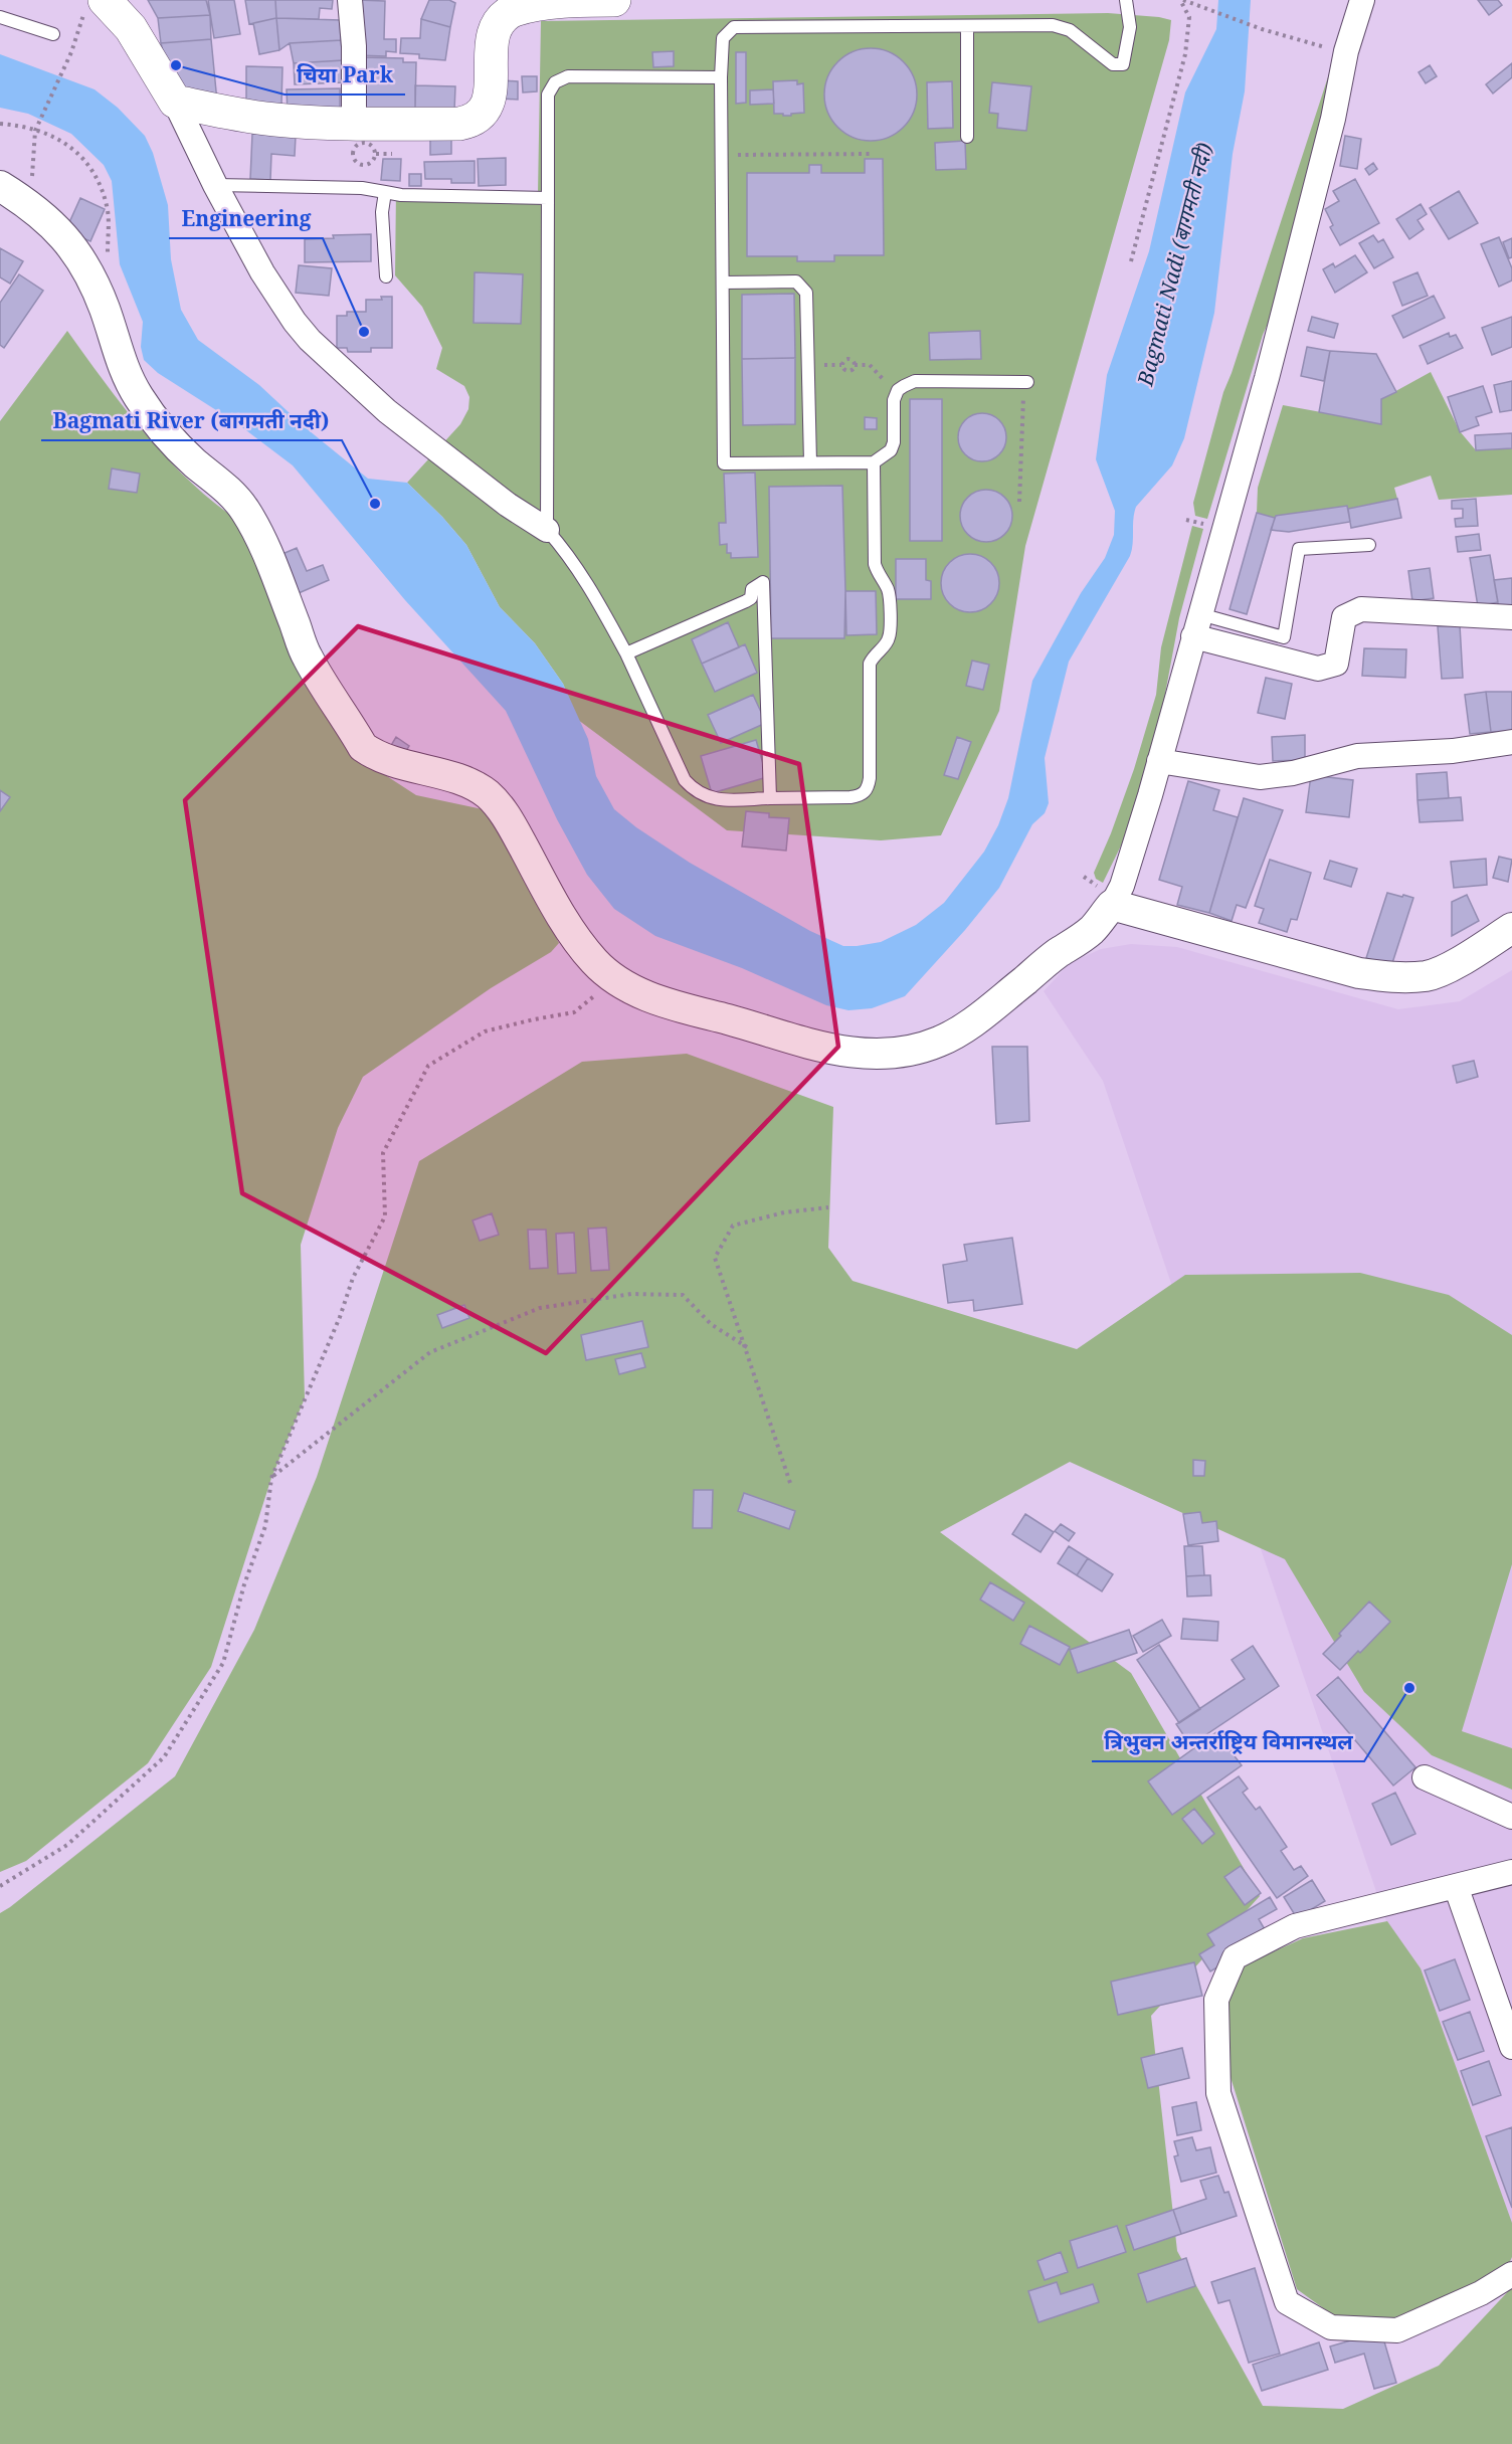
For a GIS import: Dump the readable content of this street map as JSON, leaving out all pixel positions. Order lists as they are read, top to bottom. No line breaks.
{"water":["Bagmati Nadi (बागमती नदी)"],"places":["चिया Park","Engineering","Bagmati River (बागमती नदी)","त्रिभुवन अन्तर्राष्ट्रिय विमानस्थल"]}
